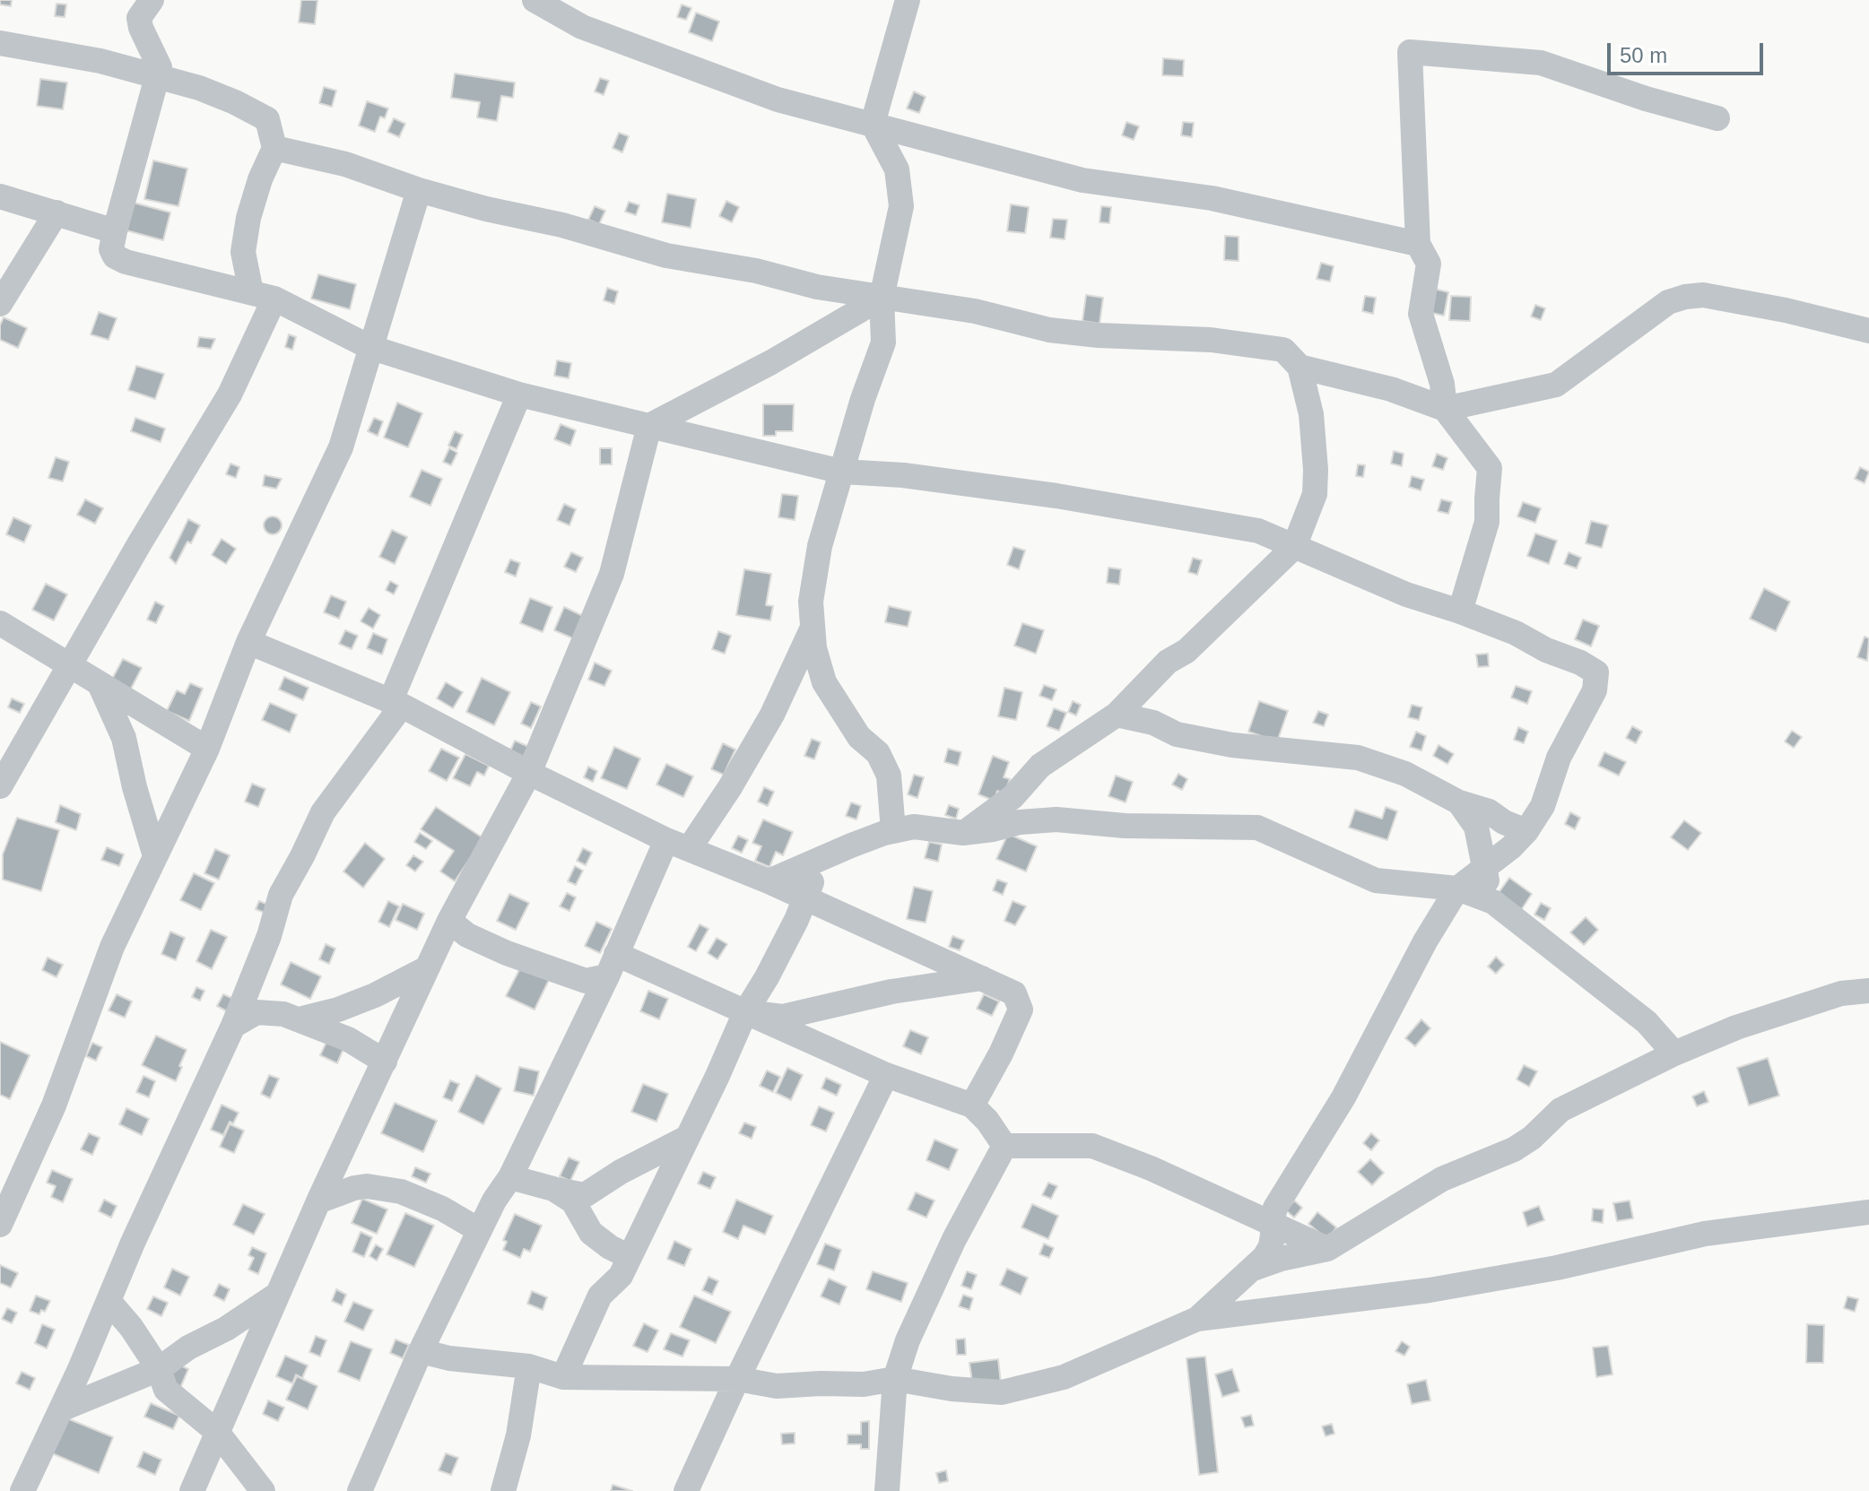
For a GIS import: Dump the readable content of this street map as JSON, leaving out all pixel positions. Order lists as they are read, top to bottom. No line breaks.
{"scale_bar":"50 m"}
